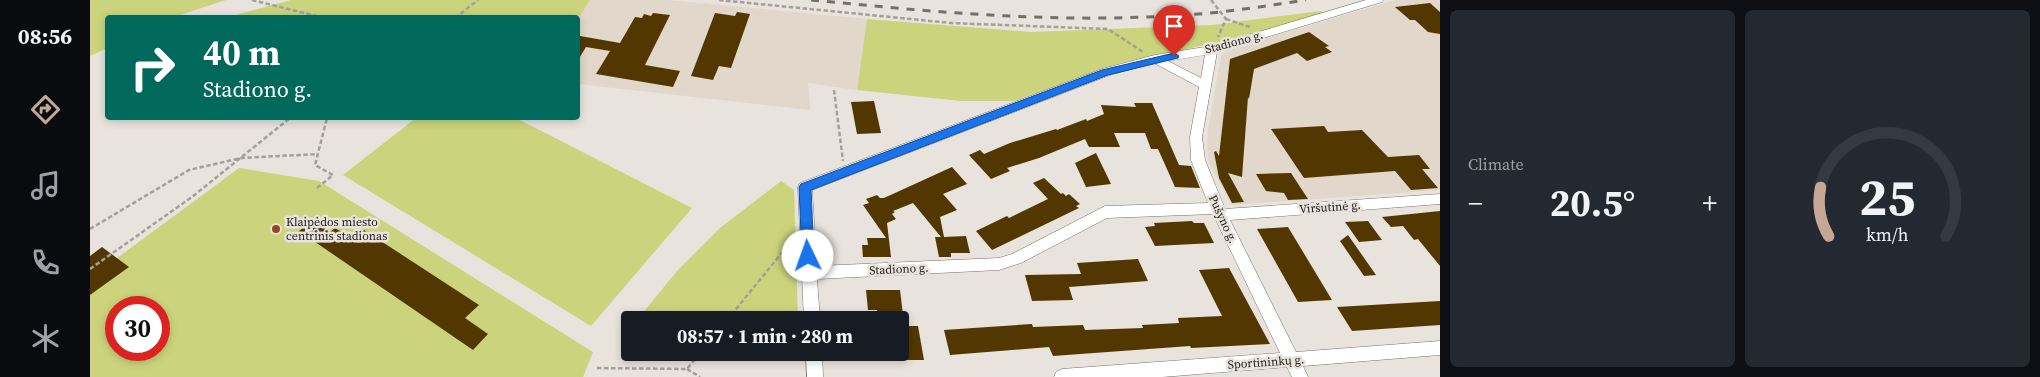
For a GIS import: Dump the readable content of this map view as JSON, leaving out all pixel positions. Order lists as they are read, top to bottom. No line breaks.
{"streets":{"street":["Stadiono g.","Viršutinė g.","Pušyno g.","Sportininkų g."]},"crossings":[["Stadiono g.","Viršutinė g."],["Stadiono g.","Pušyno g."],["Viršutinė g.","Pušyno g."],["Pušyno g.","Sportininkų g."]],"places":["Klaipėdos miesto centrinis stadionas"],"page":{"tabs":"08:56","tile":"Climate","turn":["40 m","Stadiono g."],"heat":["−","20.5°","+"],"limit":"30","trip":"08:57 · 1 min · 280 m","gauge":["25","km/h"]}}
